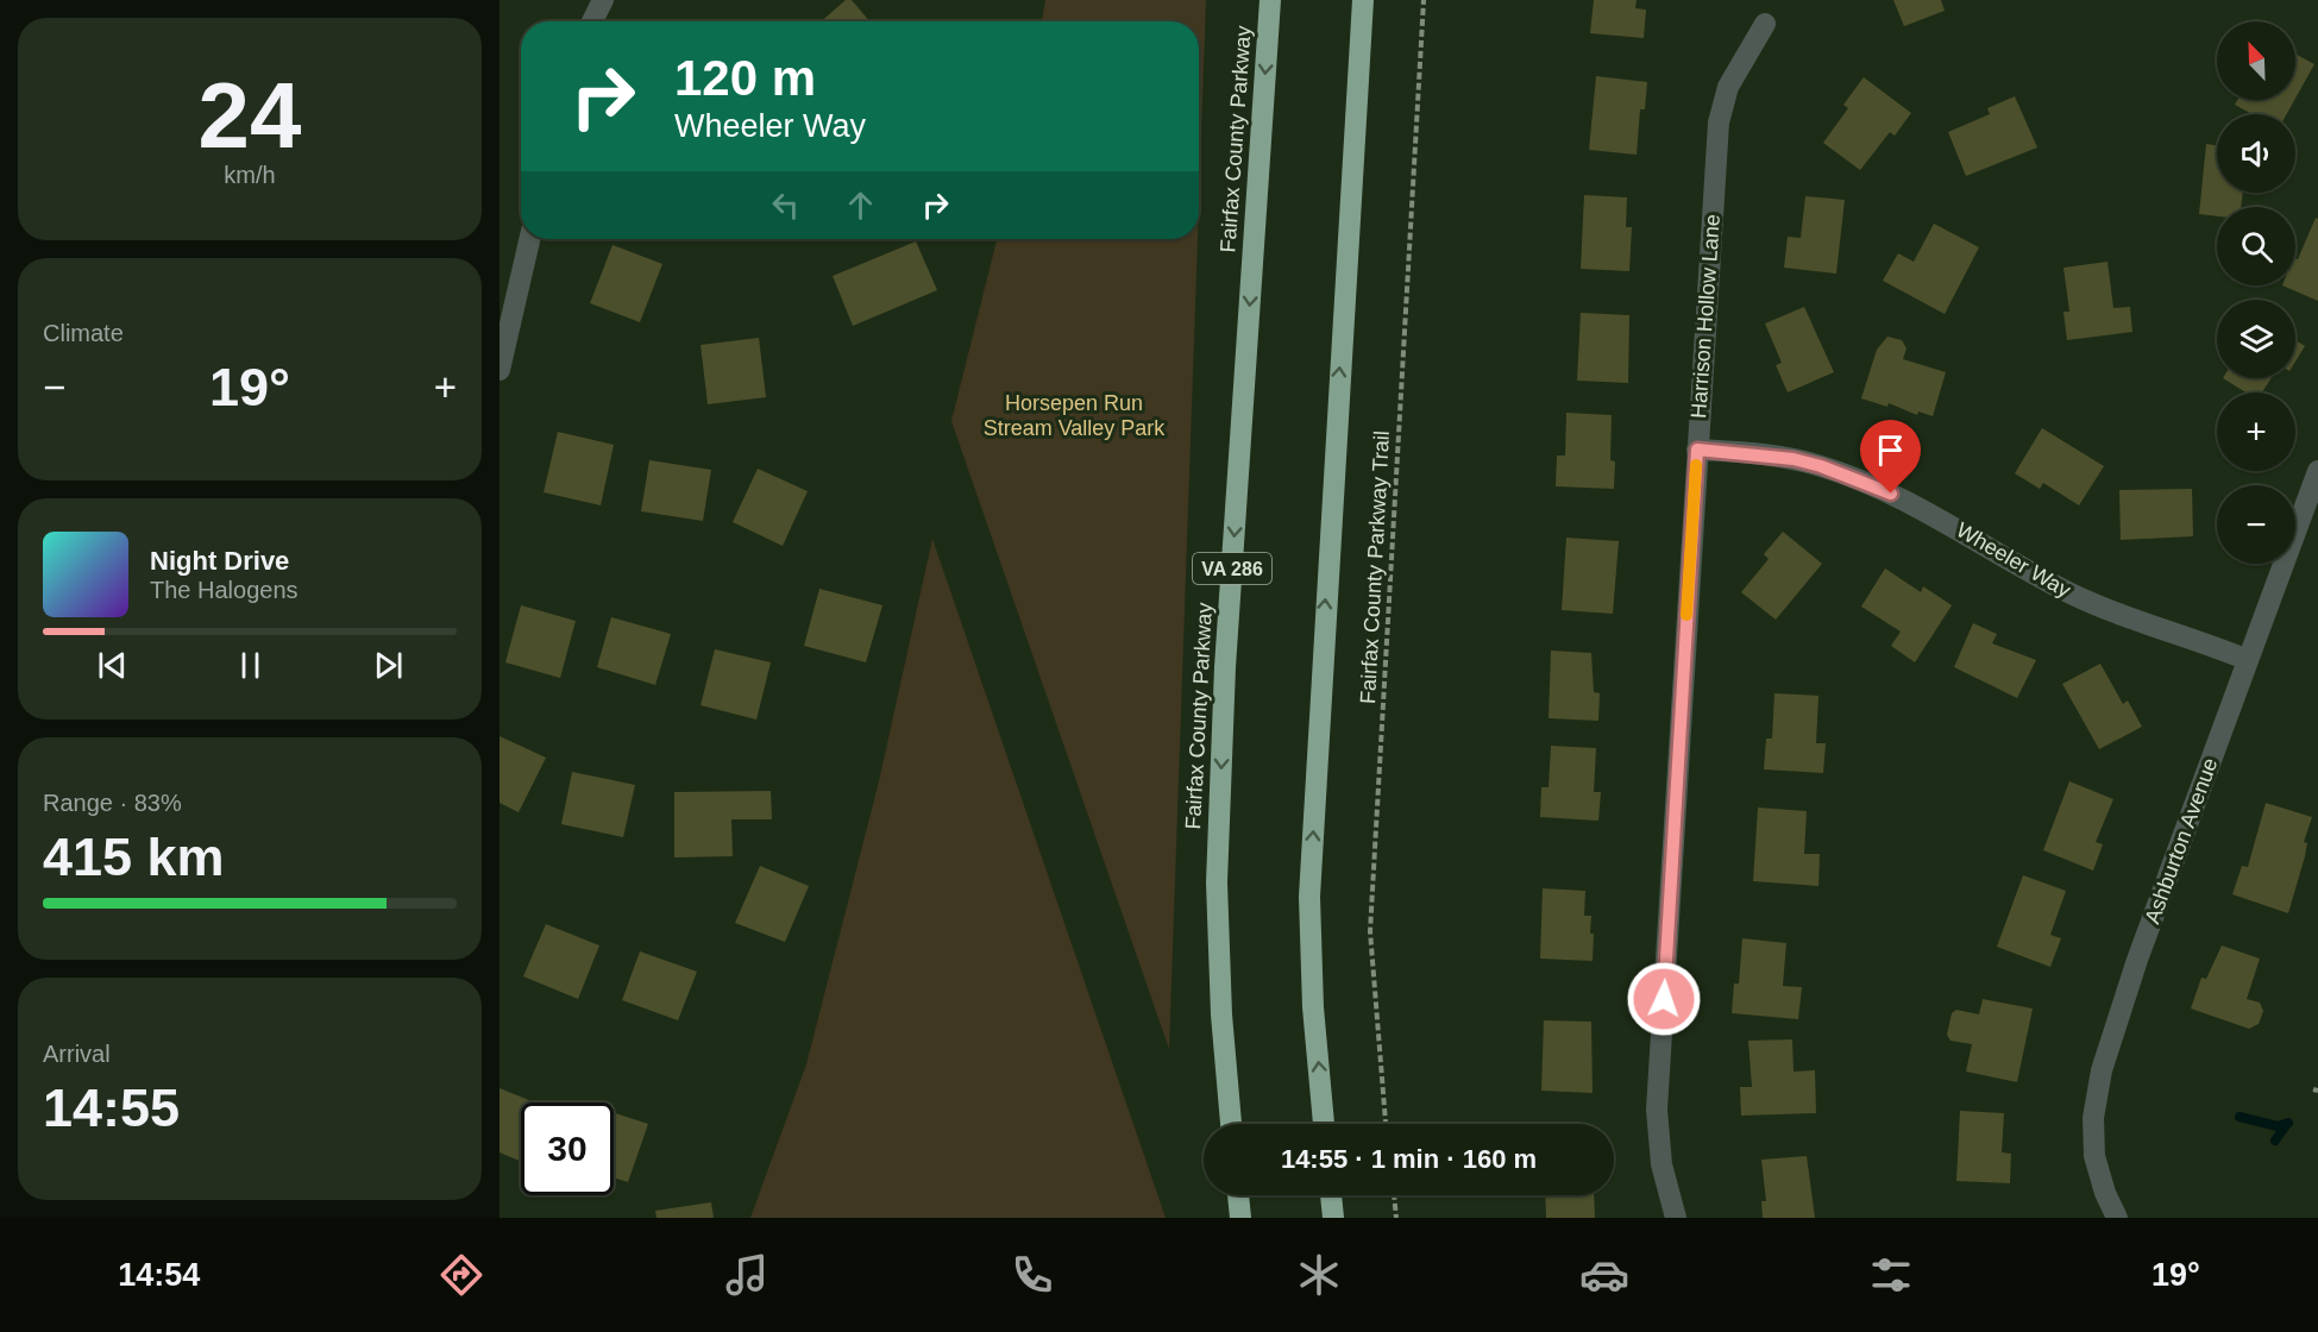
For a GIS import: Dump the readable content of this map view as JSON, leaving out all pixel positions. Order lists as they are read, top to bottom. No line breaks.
{"streets":{"highway":["Fairfax County Parkway","VA 286"],"street":["Harrison Hollow Lane","Wheeler Way","Ashburton Avenue"],"path":["Fairfax County Parkway Trail"]},"crossings":[["Harrison Hollow Lane","Wheeler Way"],["Wheeler Way","Ashburton Avenue"]],"parks":["Horsepen Run Stream Valley Park"],"north":"top left","page":{"tile":[["24","km/h"],"Climate",["Range · 83%","415 km"],["Arrival","14:55"]],"map_buttons":["+","−"],"turn":["120 m","Wheeler Way"],"heat":["−","19°","+"],"song":["Night Drive","The Halogens"],"limit":"30","trip":"14:55 · 1 min · 160 m","tabs":["14:54","19°"]}}
